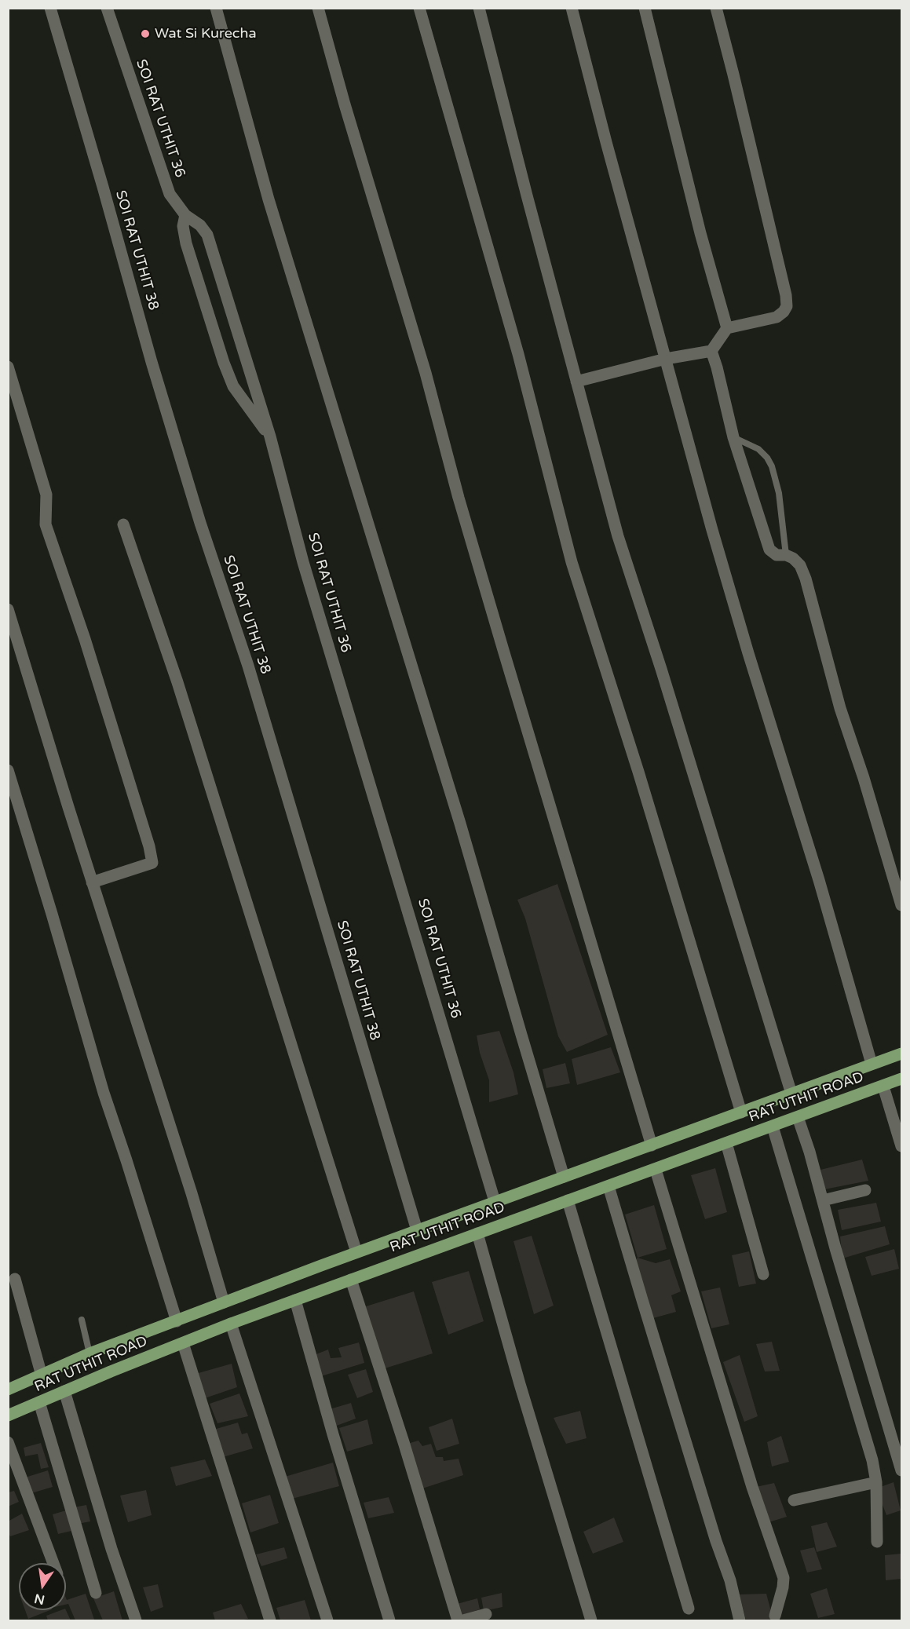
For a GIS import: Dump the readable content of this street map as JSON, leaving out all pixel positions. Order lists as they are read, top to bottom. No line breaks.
{"streets":{"main road":["RAT UTHIT ROAD"],"street":["SOI RAT UTHIT 36","SOI RAT UTHIT 38"]},"crossings":[["SOI RAT UTHIT 36","RAT UTHIT ROAD"],["SOI RAT UTHIT 38","RAT UTHIT ROAD"]],"places":["Wat Si Kurecha"],"north":"bottom"}
